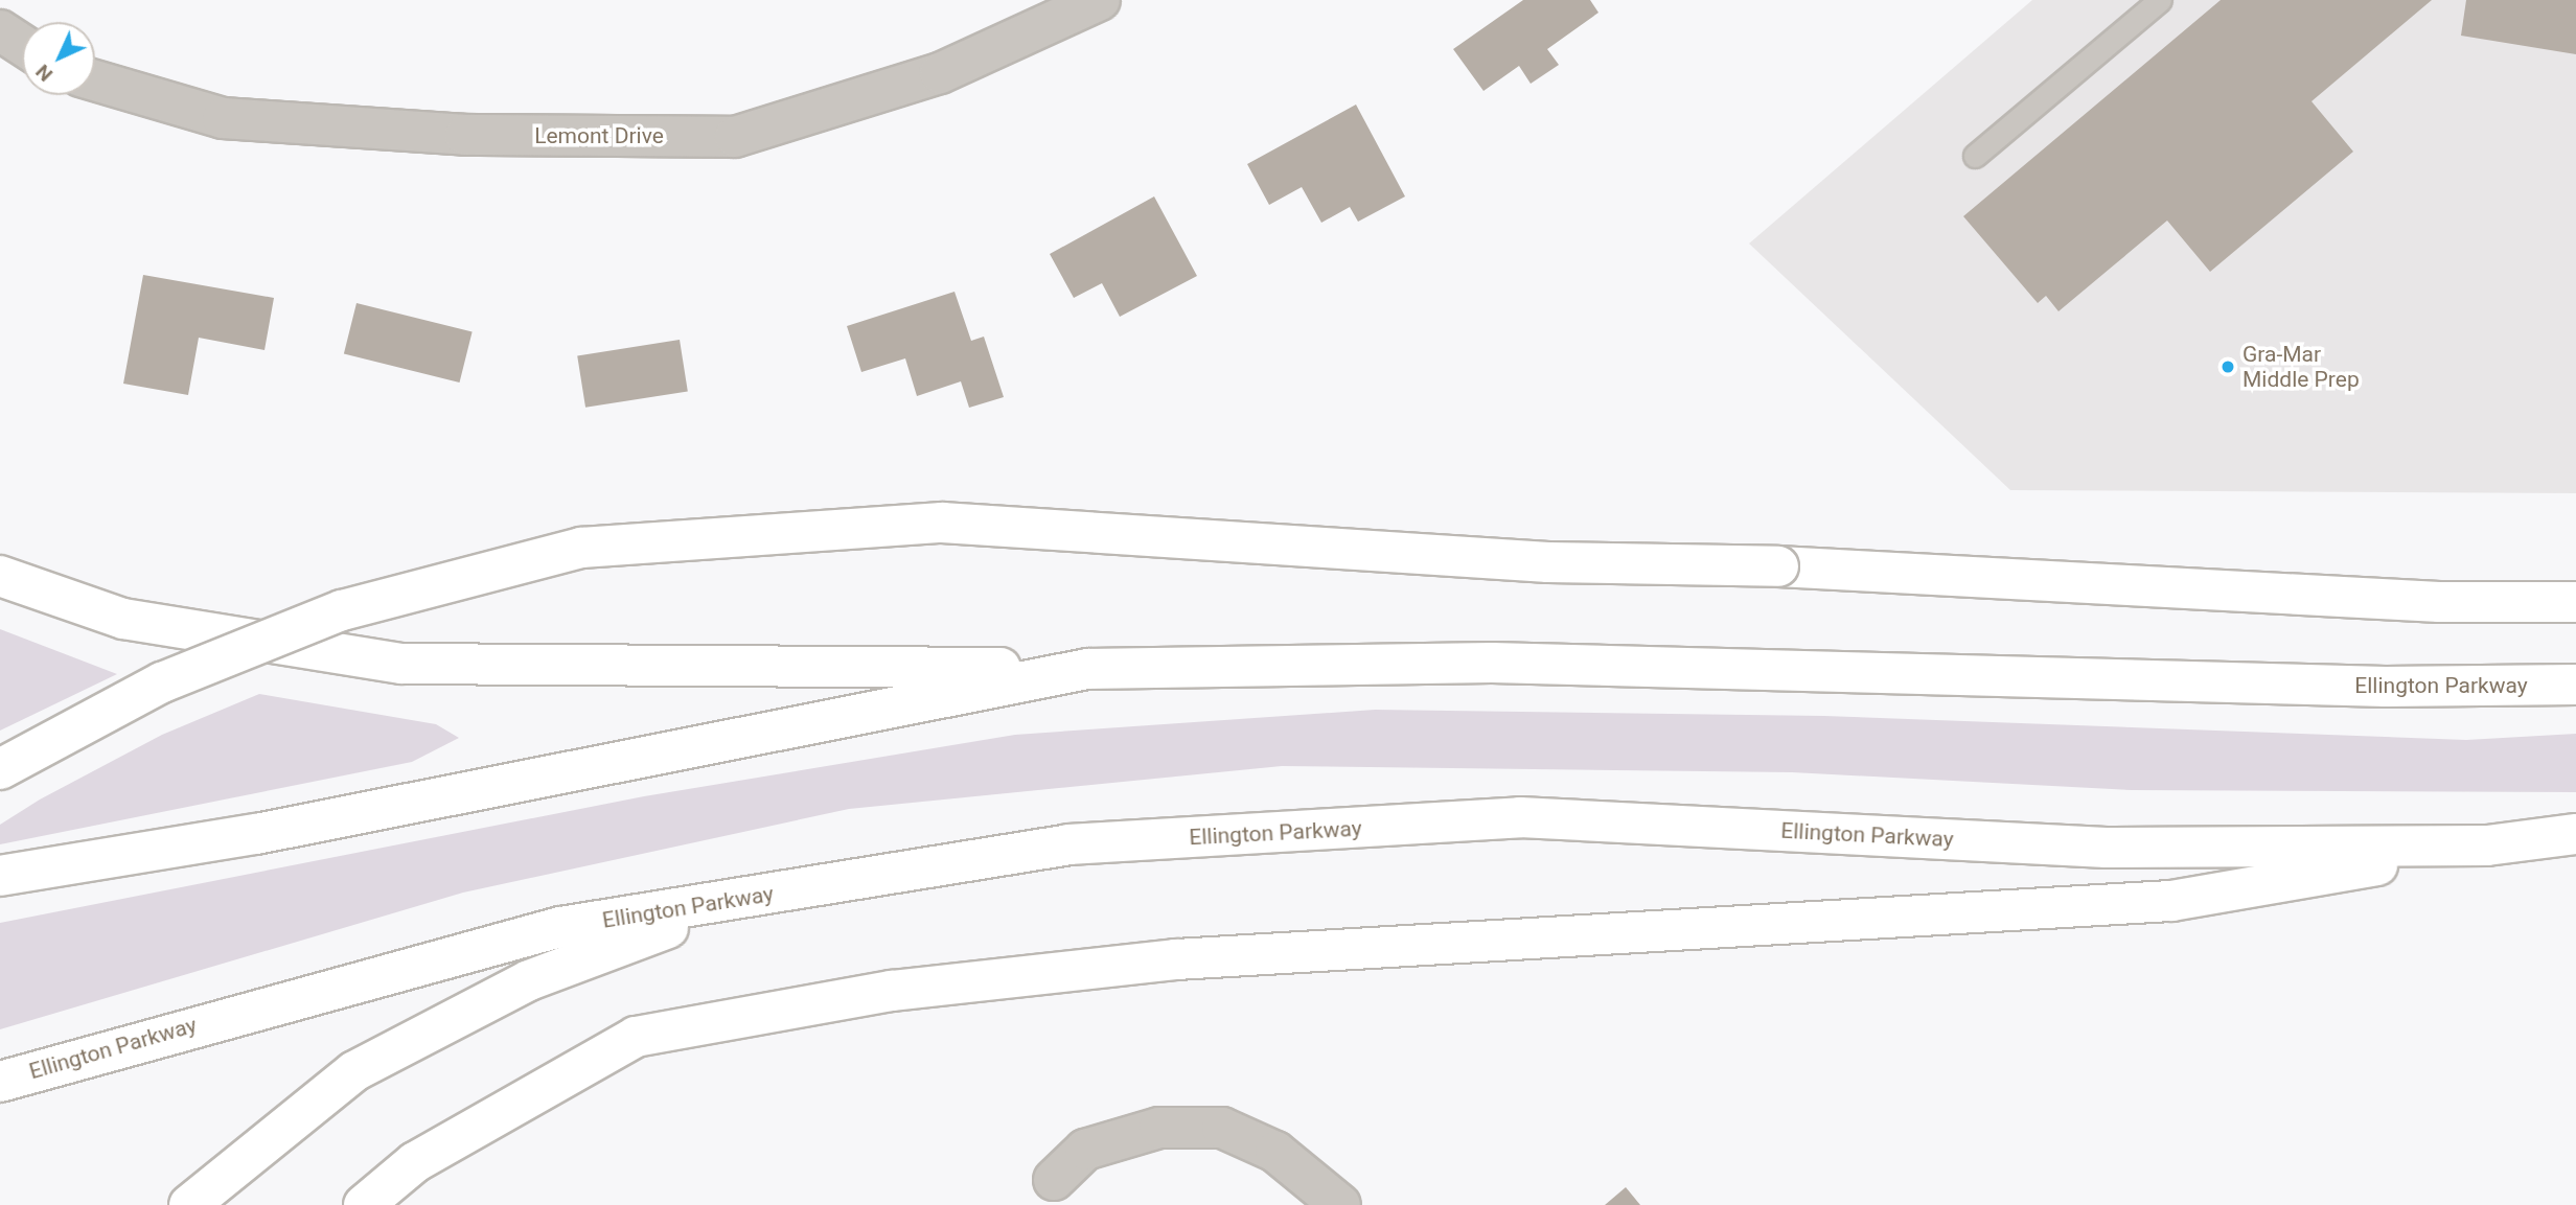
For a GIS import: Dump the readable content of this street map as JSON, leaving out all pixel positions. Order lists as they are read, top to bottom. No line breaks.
{"streets":{"highway":["Ellington Parkway"],"street":["Lemont Drive"]},"places":["Gra-Mar Middle Prep"],"north":"bottom left"}
